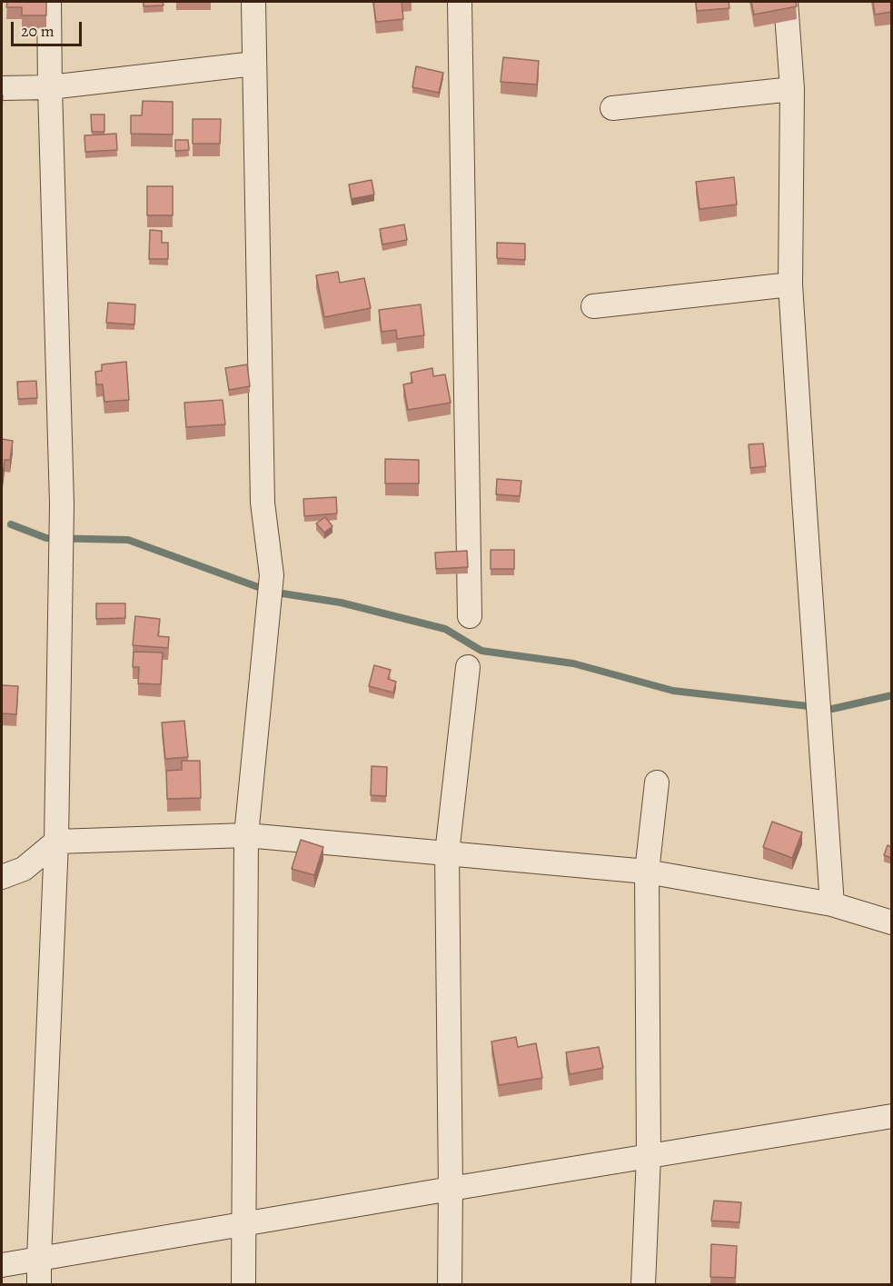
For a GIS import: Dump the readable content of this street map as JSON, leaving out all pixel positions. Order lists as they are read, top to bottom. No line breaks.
{"scale_bar":"20 m"}
